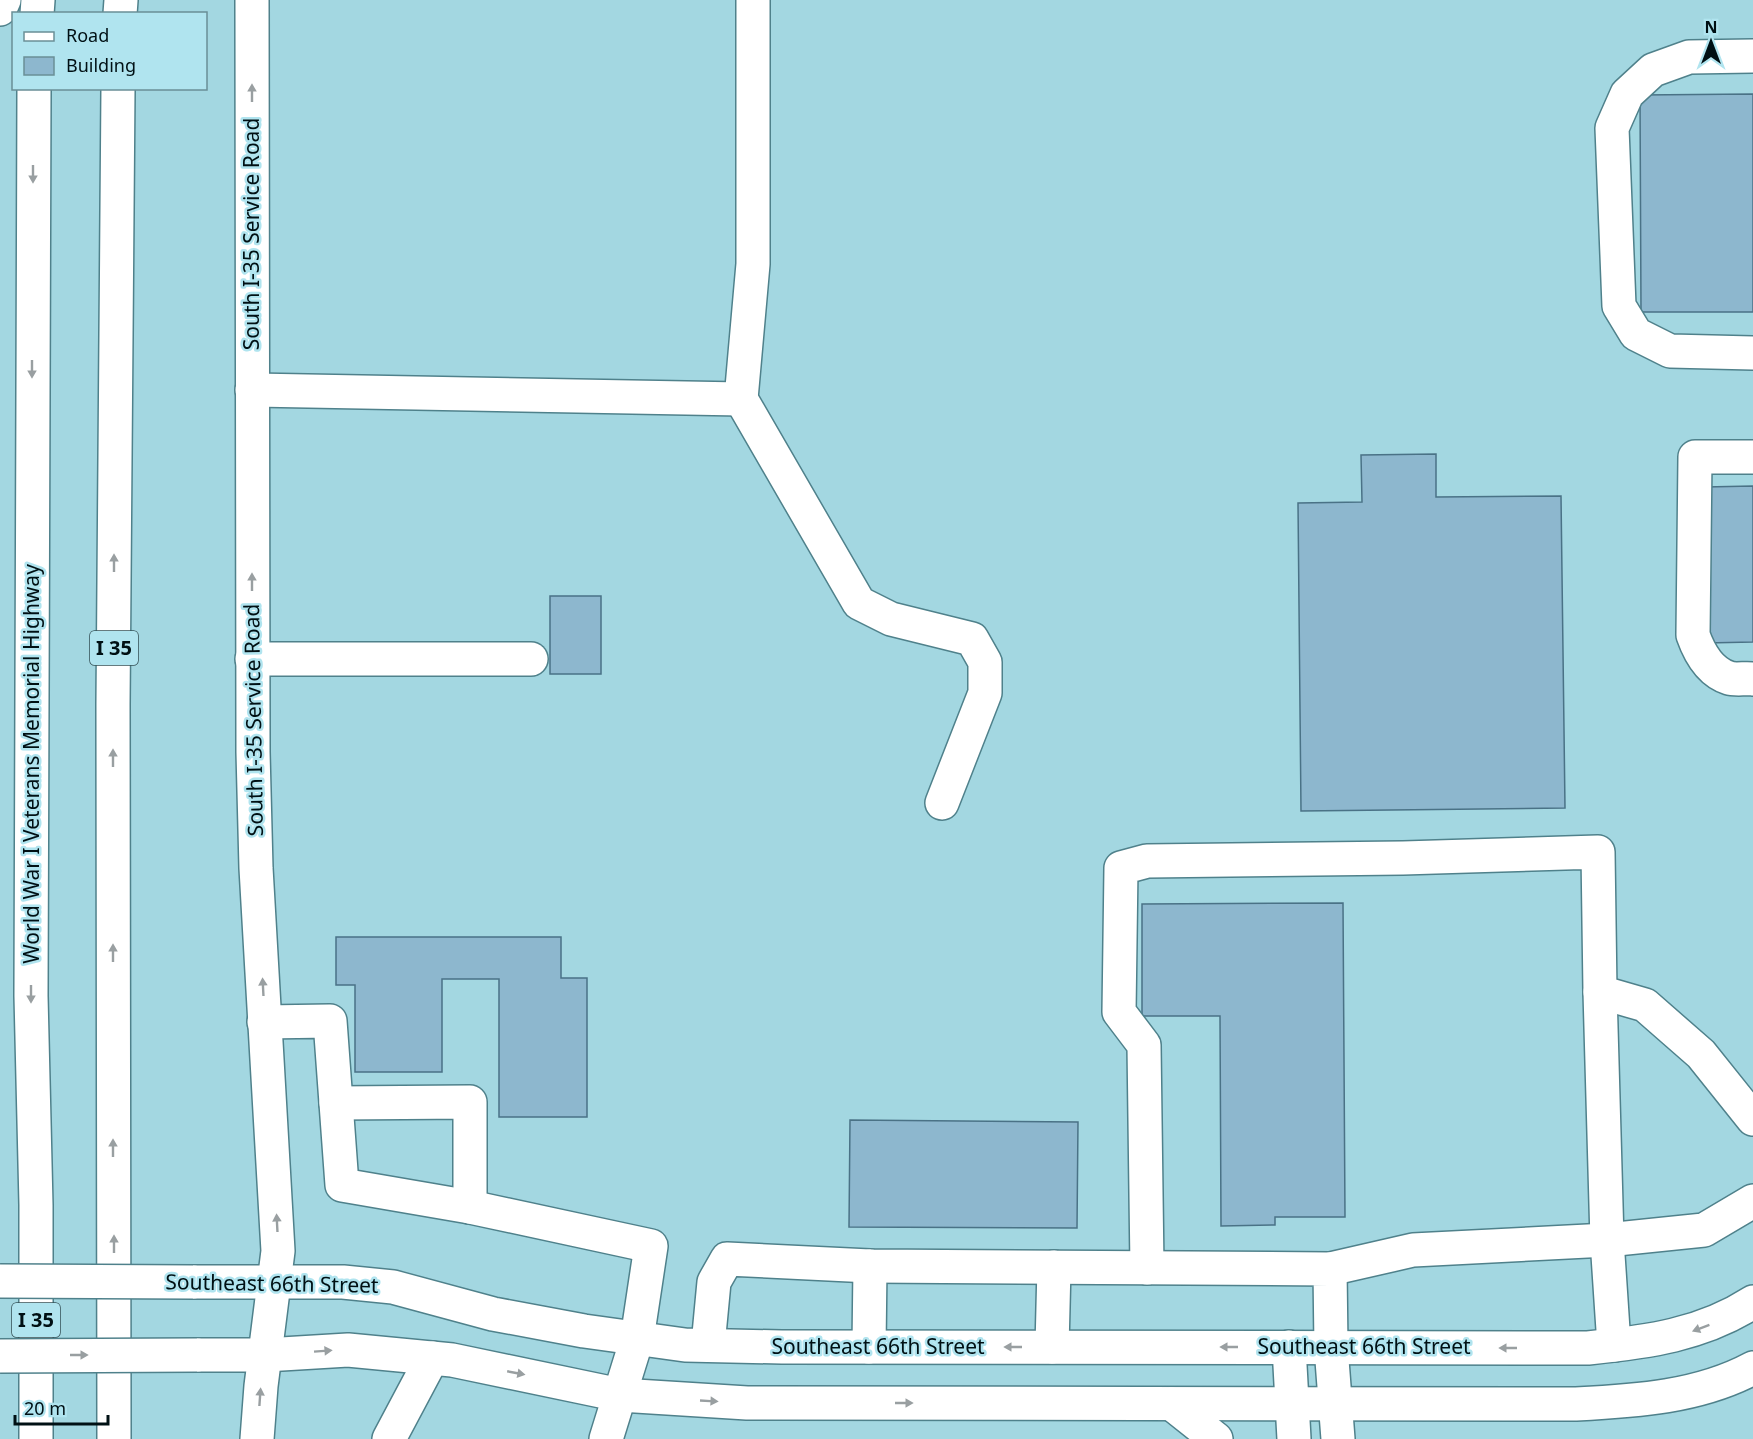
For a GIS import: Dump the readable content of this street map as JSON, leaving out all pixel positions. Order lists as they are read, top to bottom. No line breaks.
{"streets":{"main road":["South I-35 Service Road","I 35","World War I Veterans Memorial Highway","Southeast 66th Street"]},"crossings":[["South I-35 Service Road","Southeast 66th Street"]],"legend":["Road","Building"],"scale_bar":"20 m","north":"top"}
